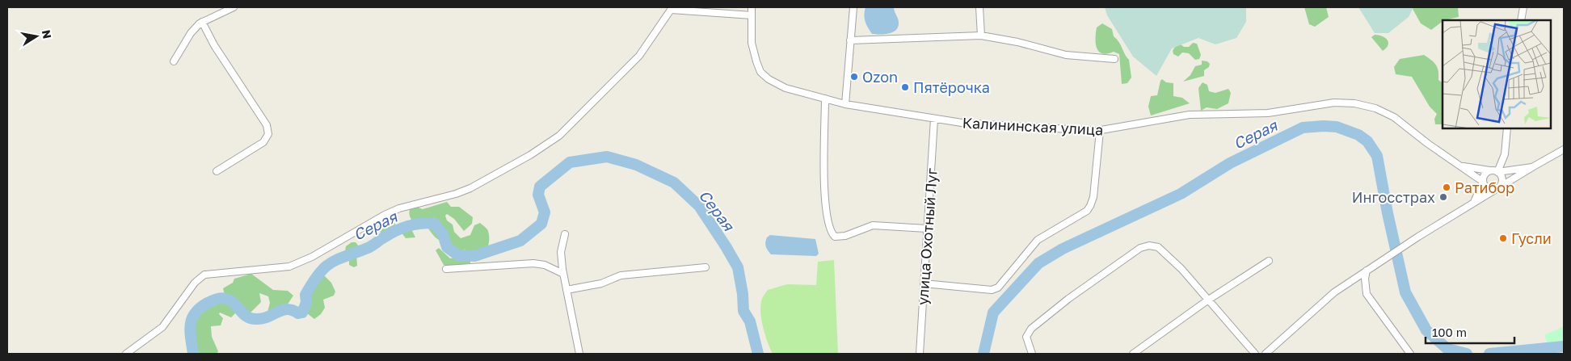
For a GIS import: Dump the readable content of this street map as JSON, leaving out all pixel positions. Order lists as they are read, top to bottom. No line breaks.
{"streets":{"street":["Калининская улица","улица Охотный Луг"]},"crossings":[["Калининская улица","улица Охотный Луг"]],"water":["Серая"],"places":["Ozon","Пятёрочка","Ратибор","Ингосстрах","Гусли"],"scale_bar":"100 m","north":"right"}
